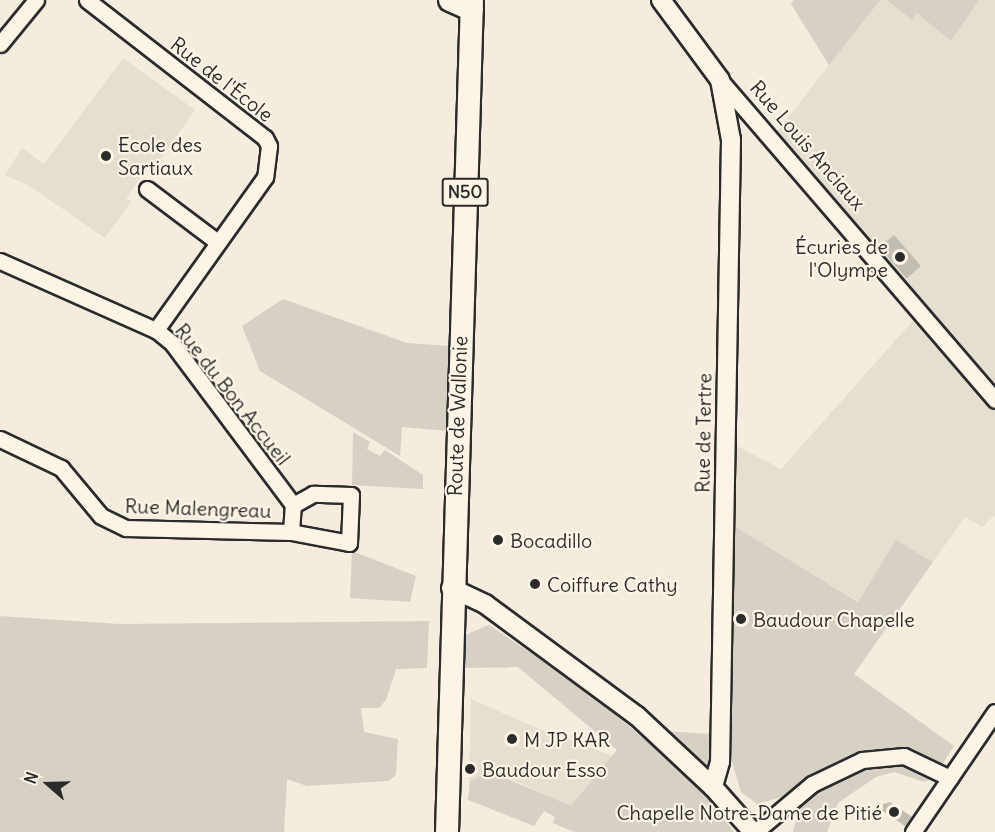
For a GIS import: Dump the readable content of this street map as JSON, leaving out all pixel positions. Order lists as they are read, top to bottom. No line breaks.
{"streets":{"main road":["N50","Route de Wallonie"],"street":["Rue de l'École","Rue Louis Anciaux","Rue du Bon Accueil","Rue de Tertre","Rue Malengreau"]},"crossings":[["Rue de l'École","Rue du Bon Accueil"],["Rue Louis Anciaux","Rue de Tertre"],["Rue du Bon Accueil","Rue Malengreau"]],"places":["Ecole des Sartiaux","Écuries de l'Olympe","Bocadillo","Coiffure Cathy","Baudour Chapelle","M JP KAR","Baudour Esso","Chapelle Notre-Dame de Pitié"],"north":"left"}
